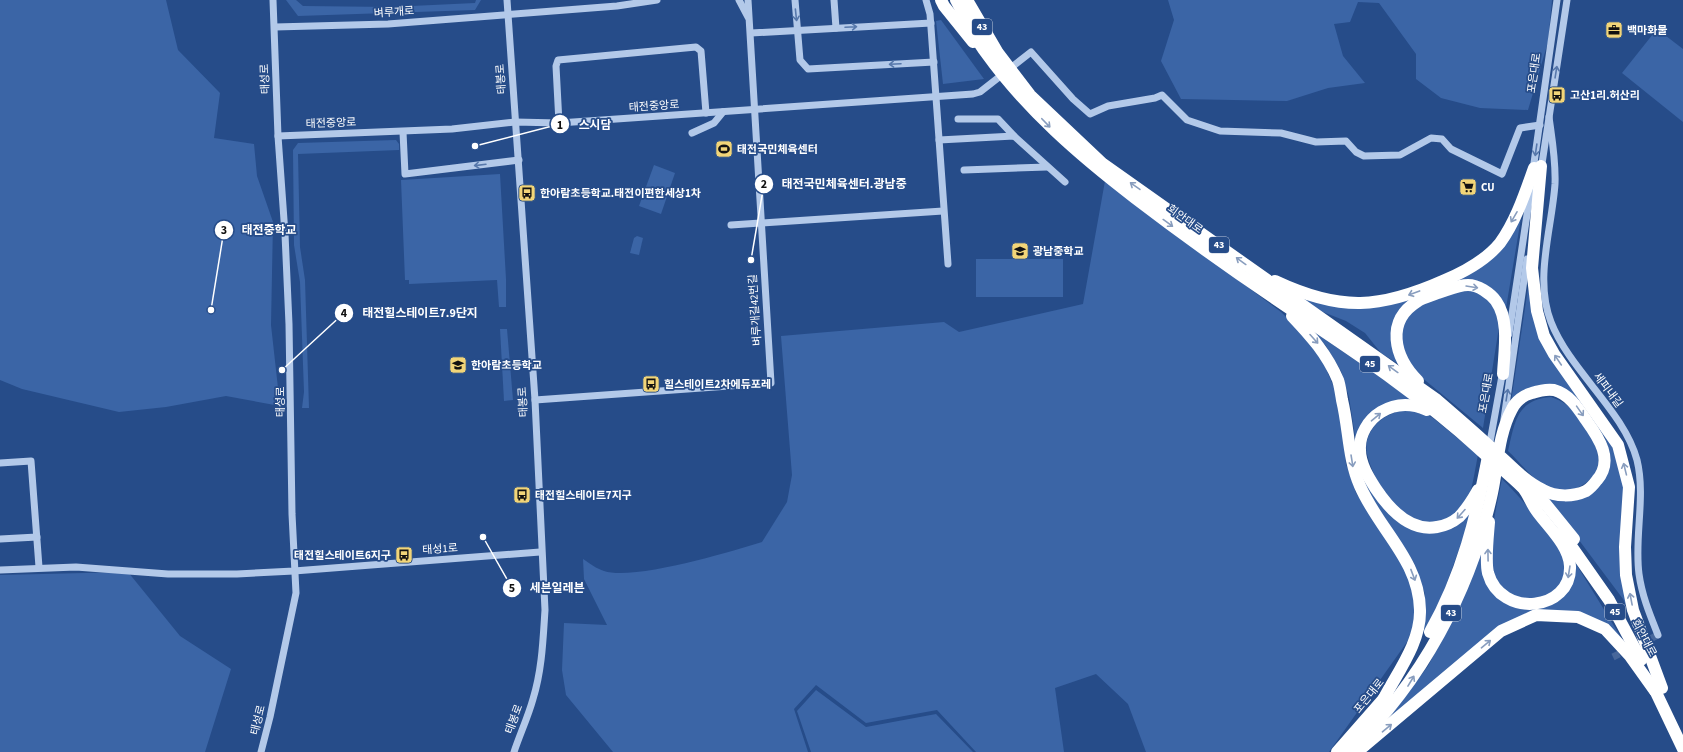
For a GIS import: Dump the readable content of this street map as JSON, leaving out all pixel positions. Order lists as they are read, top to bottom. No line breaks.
{"streets":{"highway":["43","포은대로","회안대로","45"],"street":["벼루개로","태성로","태봉로","태전중앙로","벼루개길42번길","세피내길","태성1로"]},"crossings":[["벼루개로","태성로"],["벼루개로","태봉로"],["포은대로","태전중앙로"],["포은대로","세피내길"],["태성로","태전중앙로"],["태성로","태성1로"],["태봉로","태전중앙로"],["태봉로","벼루개길42번길"],["태봉로","태성1로"],["태전중앙로","벼루개길42번길"]],"places":{"office":["백마화물"],"bus stop":["고산1리.허산리","한아람초등학교.태전이편한세상1차","힐스테이트2차에듀포레","태전힐스테이트7지구","태전힐스테이트6지구"],"other":["스시담","태전국민체육센터.광남중","태전중학교","태전힐스테이트7.9단지","세븐일레븐"],"sports":["태전국민체육센터"],"supermarket":["CU"],"school or university":["광남중학교","한아람초등학교"]}}
